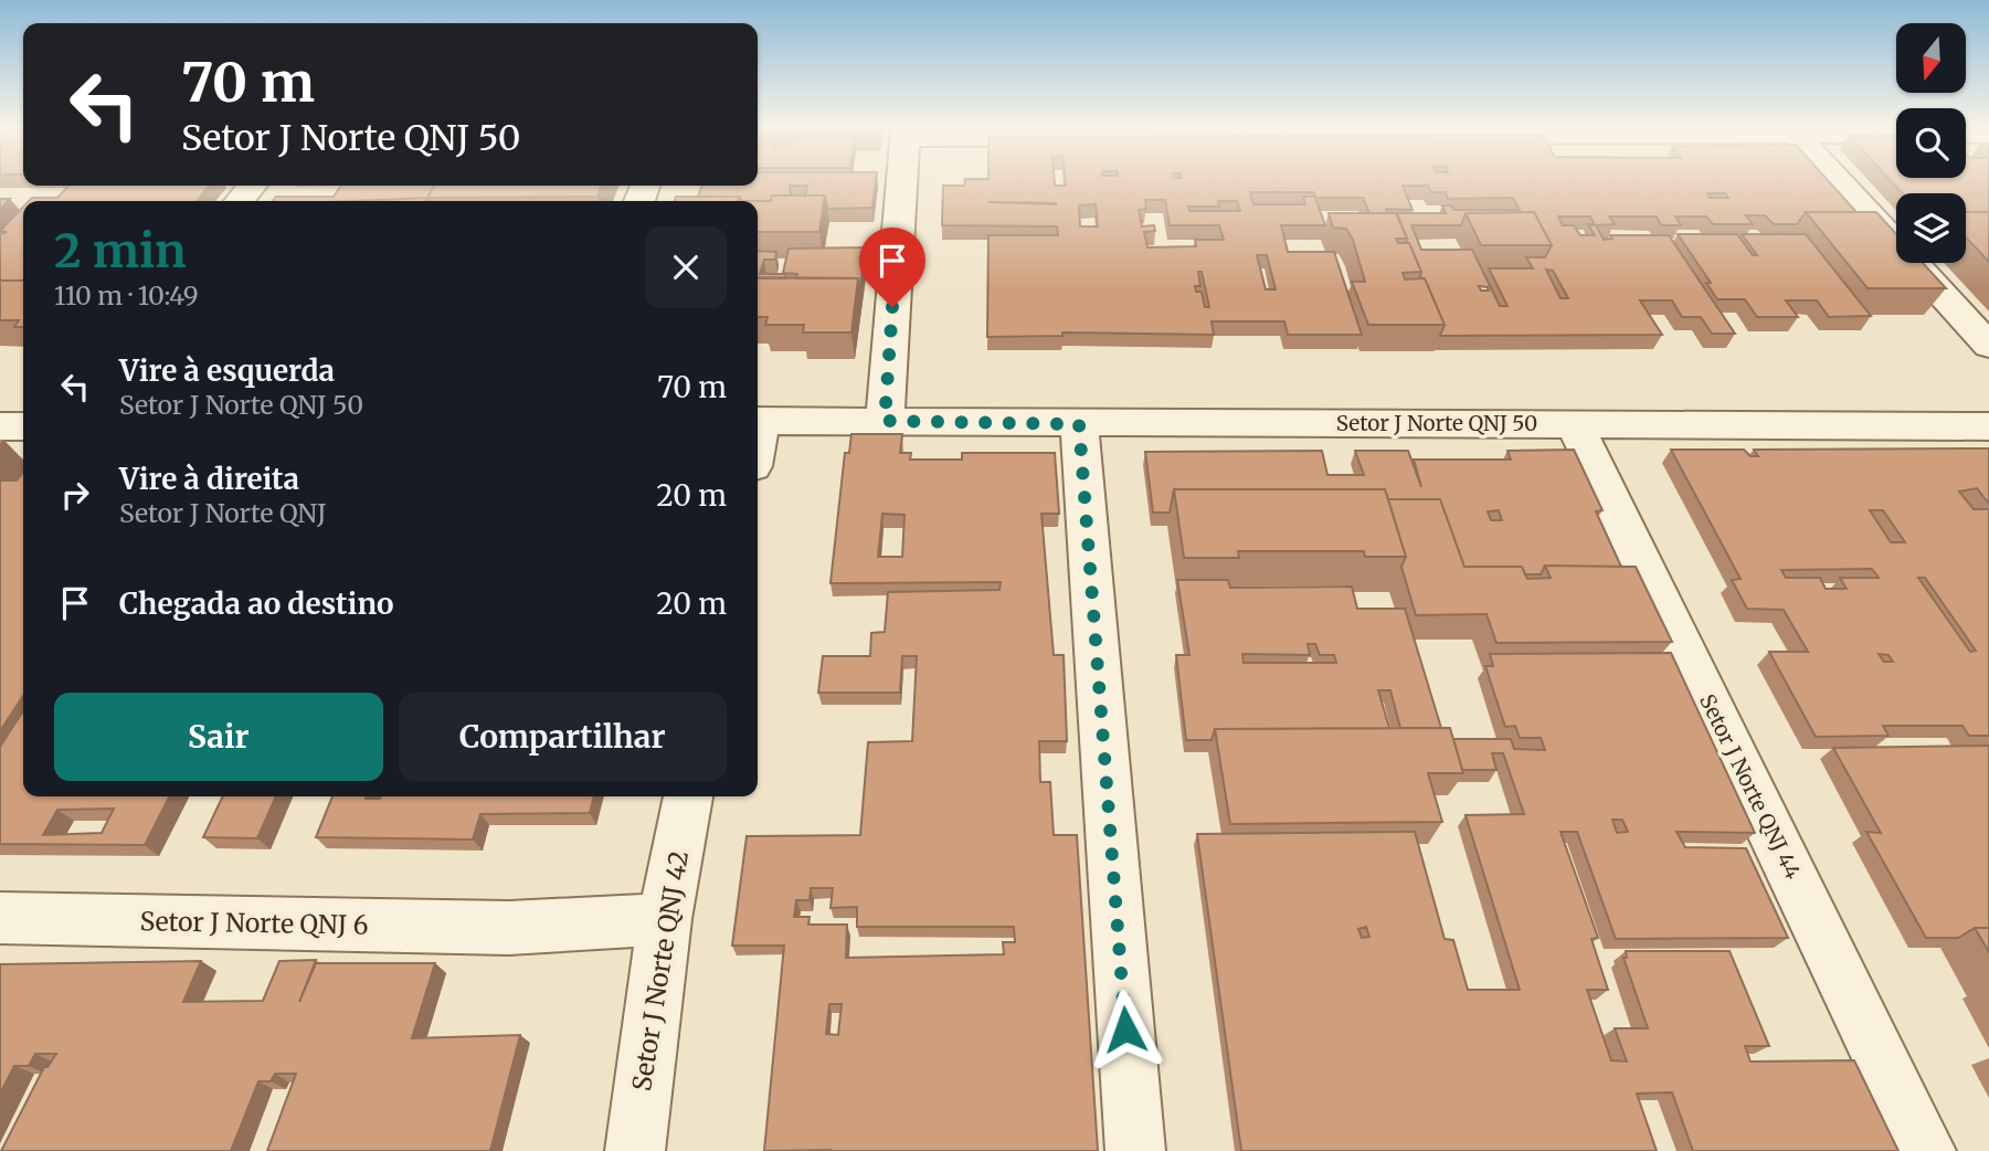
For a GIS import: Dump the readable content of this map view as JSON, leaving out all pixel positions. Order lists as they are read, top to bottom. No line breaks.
{"streets":{"street":["Setor J Norte QNJ 50","Setor J Norte QNJ 44","Setor J Norte QNJ 6","Setor J Norte QNJ 42"]},"crossings":[["Setor J Norte QNJ 50","Setor J Norte QNJ 44"],["Setor J Norte QNJ 6","Setor J Norte QNJ 42"]],"north":"bottom","page":{"turn":["70 m","Setor J Norte QNJ 50"],"heading":["2 min","110 m · 10:49"],"list":[{"name":"Vire à esquerda","note":"Setor J Norte QNJ 50","value":"70 m"},{"name":"Vire à direita","note":"Setor J Norte QNJ","value":"20 m"},{"name":"Chegada ao destino","value":"20 m"}],"buttons":["Sair","Compartilhar"]}}
